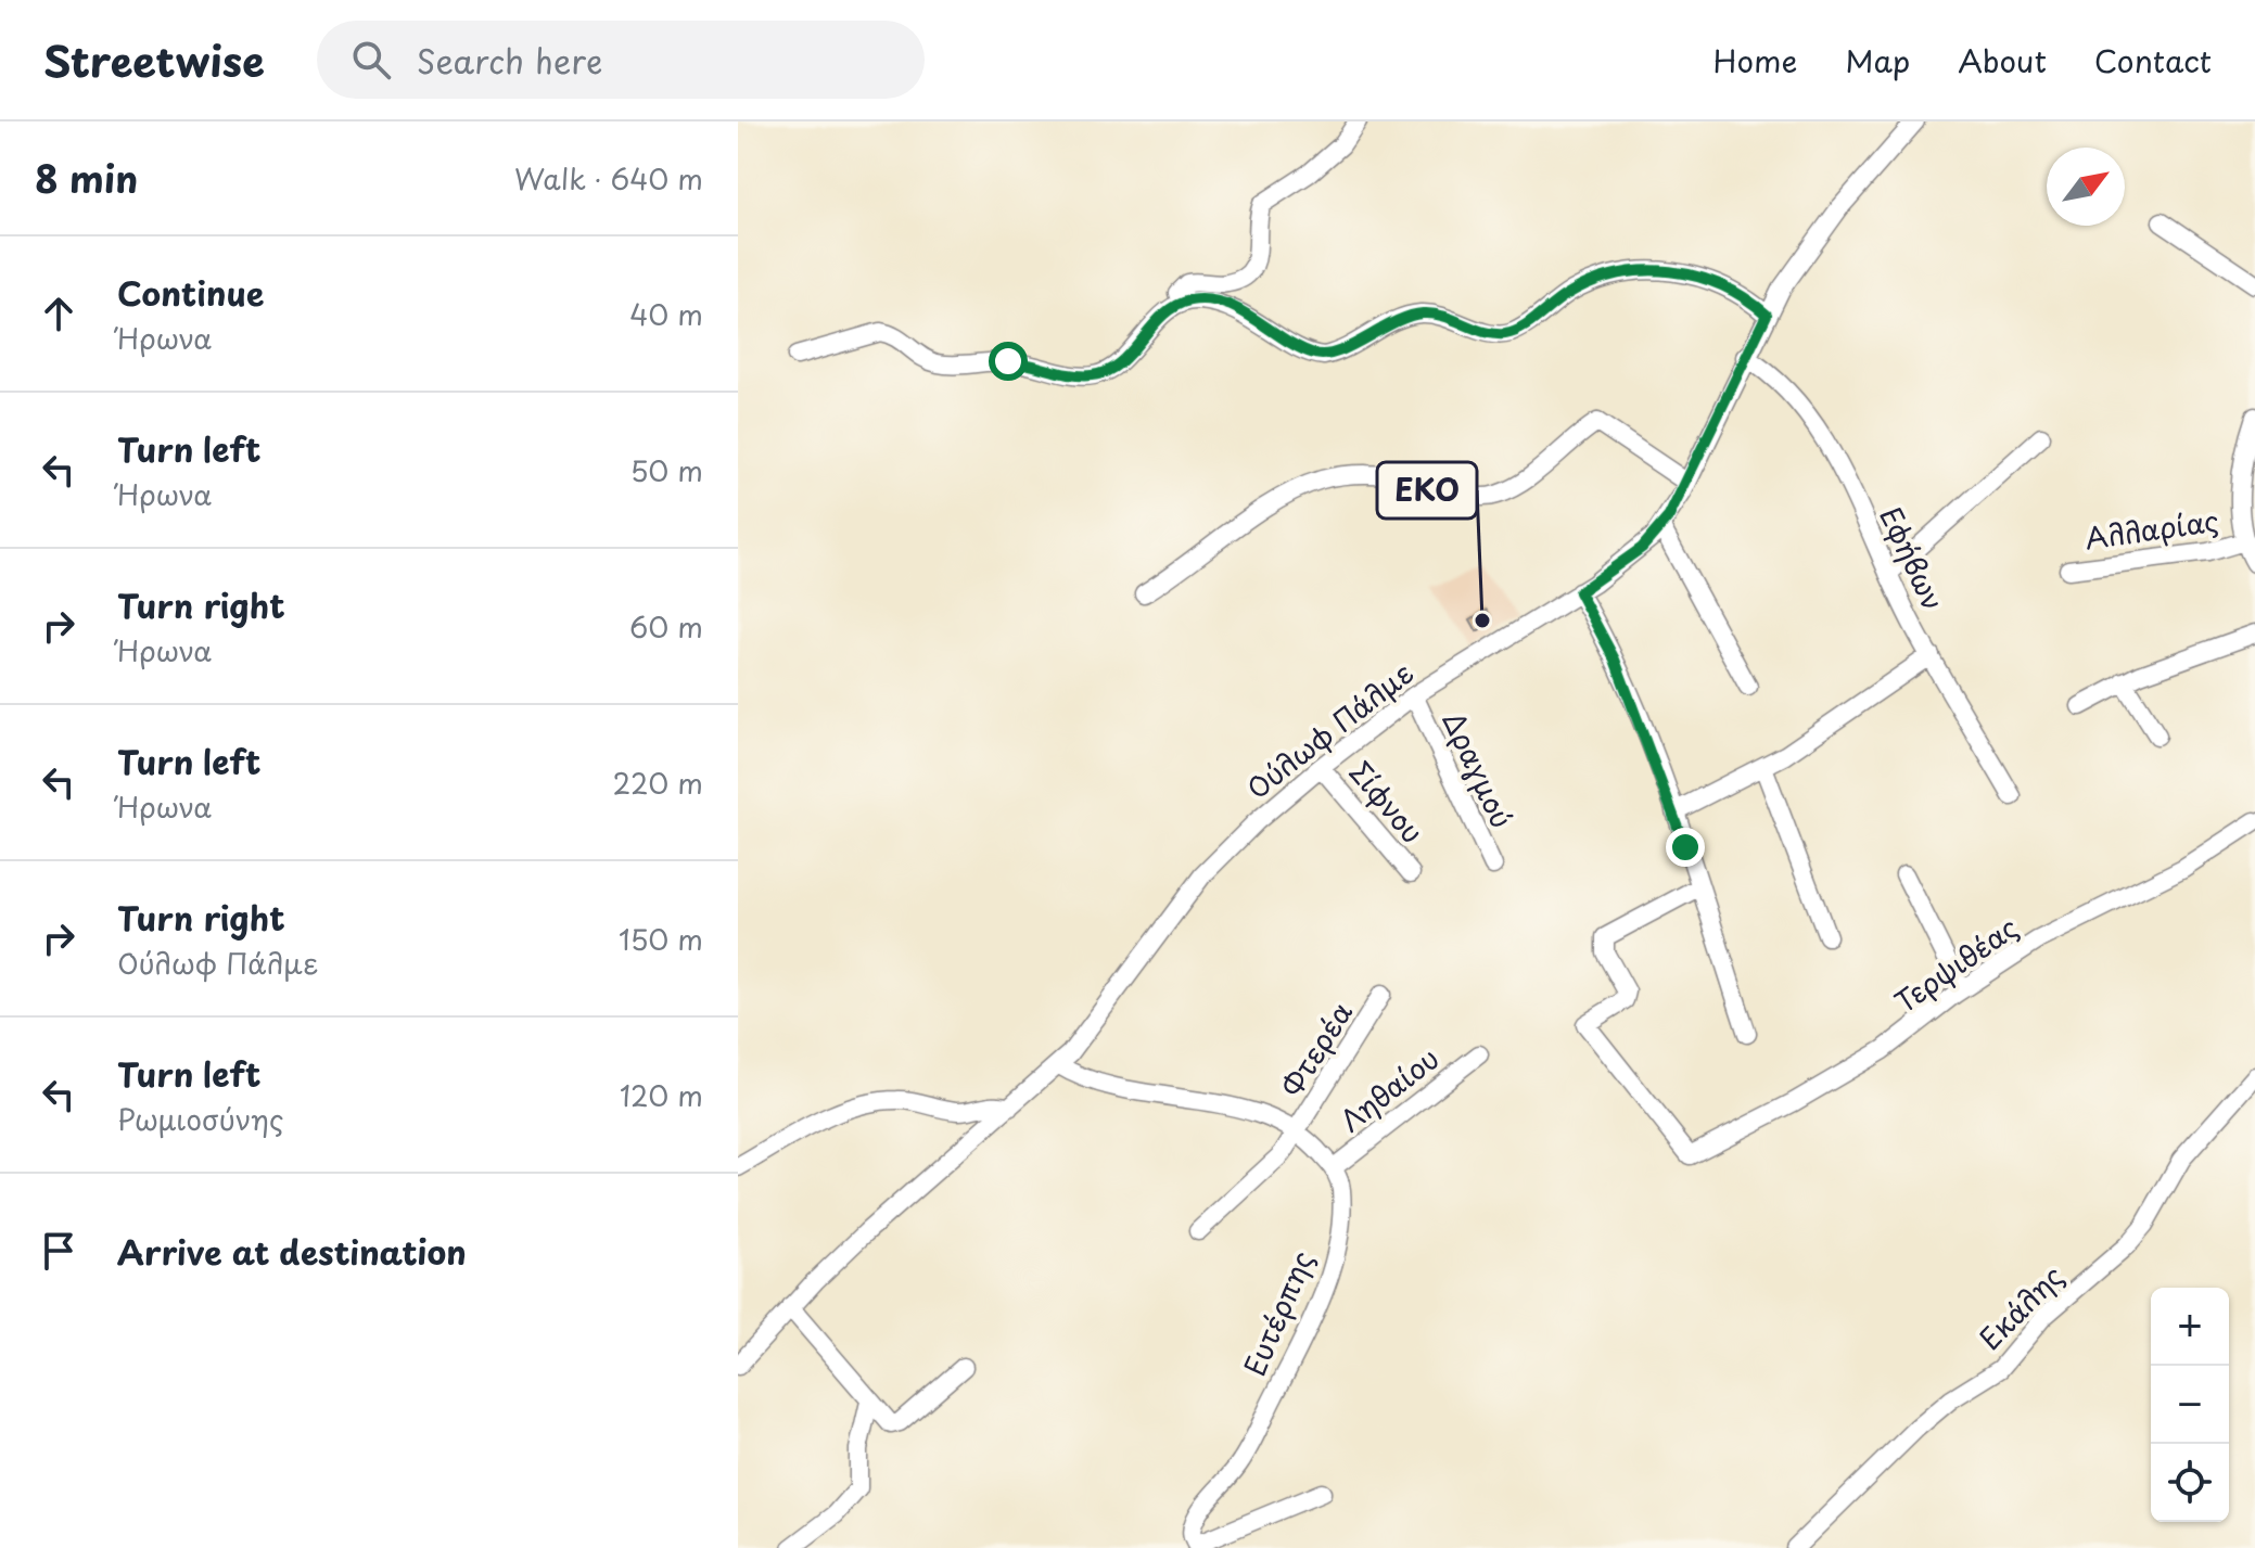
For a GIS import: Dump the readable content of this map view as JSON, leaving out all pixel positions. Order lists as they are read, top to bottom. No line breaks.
{"streets":{"street":["Αλλαρίας","Εφήβων","Ούλωφ Πάλμε","Δραγμού","Σίφνου","Τερψιθέας","Φτερέα","Ληθαίου","Εκάλης","Ευτέρπης"]},"crossings":[["Εφήβων","Ούλωφ Πάλμε"],["Ούλωφ Πάλμε","Δραγμού"],["Ούλωφ Πάλμε","Σίφνου"],["Ληθαίου","Ευτέρπης"]],"places":["EKO"],"north":"top right","page":{"header":"Streetwise","search":"Search here","nav":["Home","Map","About","Contact"],"heading":["8 min","Walk · 640 m"],"list":[["Continue","Ήρωνα","40 m"],["Turn left","Ήρωνα","50 m"],["Turn right","Ήρωνα","60 m"],["Turn left","Ήρωνα","220 m"],["Turn right","Ούλωφ Πάλμε","150 m"],["Turn left","Ρωμιοσύνης","120 m"],"Arrive at destination"],"map_buttons":["+","−"]}}
